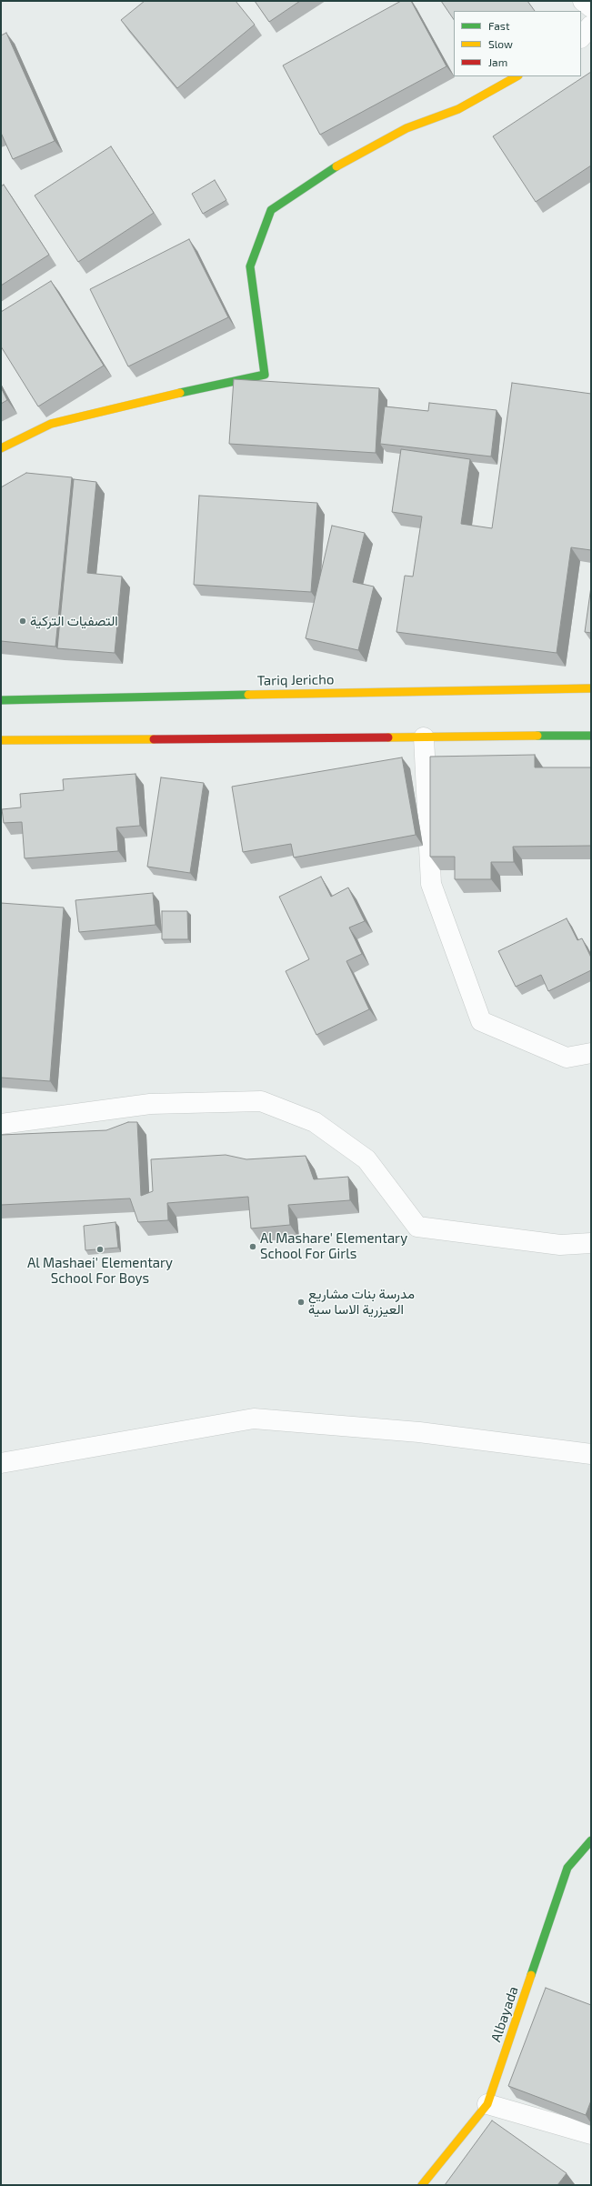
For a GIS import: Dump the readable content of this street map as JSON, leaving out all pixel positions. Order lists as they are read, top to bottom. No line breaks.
{"streets":{"main road":["Tariq Jericho","Albayada"]},"places":["التصفيات التركية","Al Mashare' Elementary School For Girls","Al Mashaei' Elementary School For Boys","مدرسة بنات مشاريع العيزرية الاسا سية"],"legend":["Fast","Slow","Jam"]}
